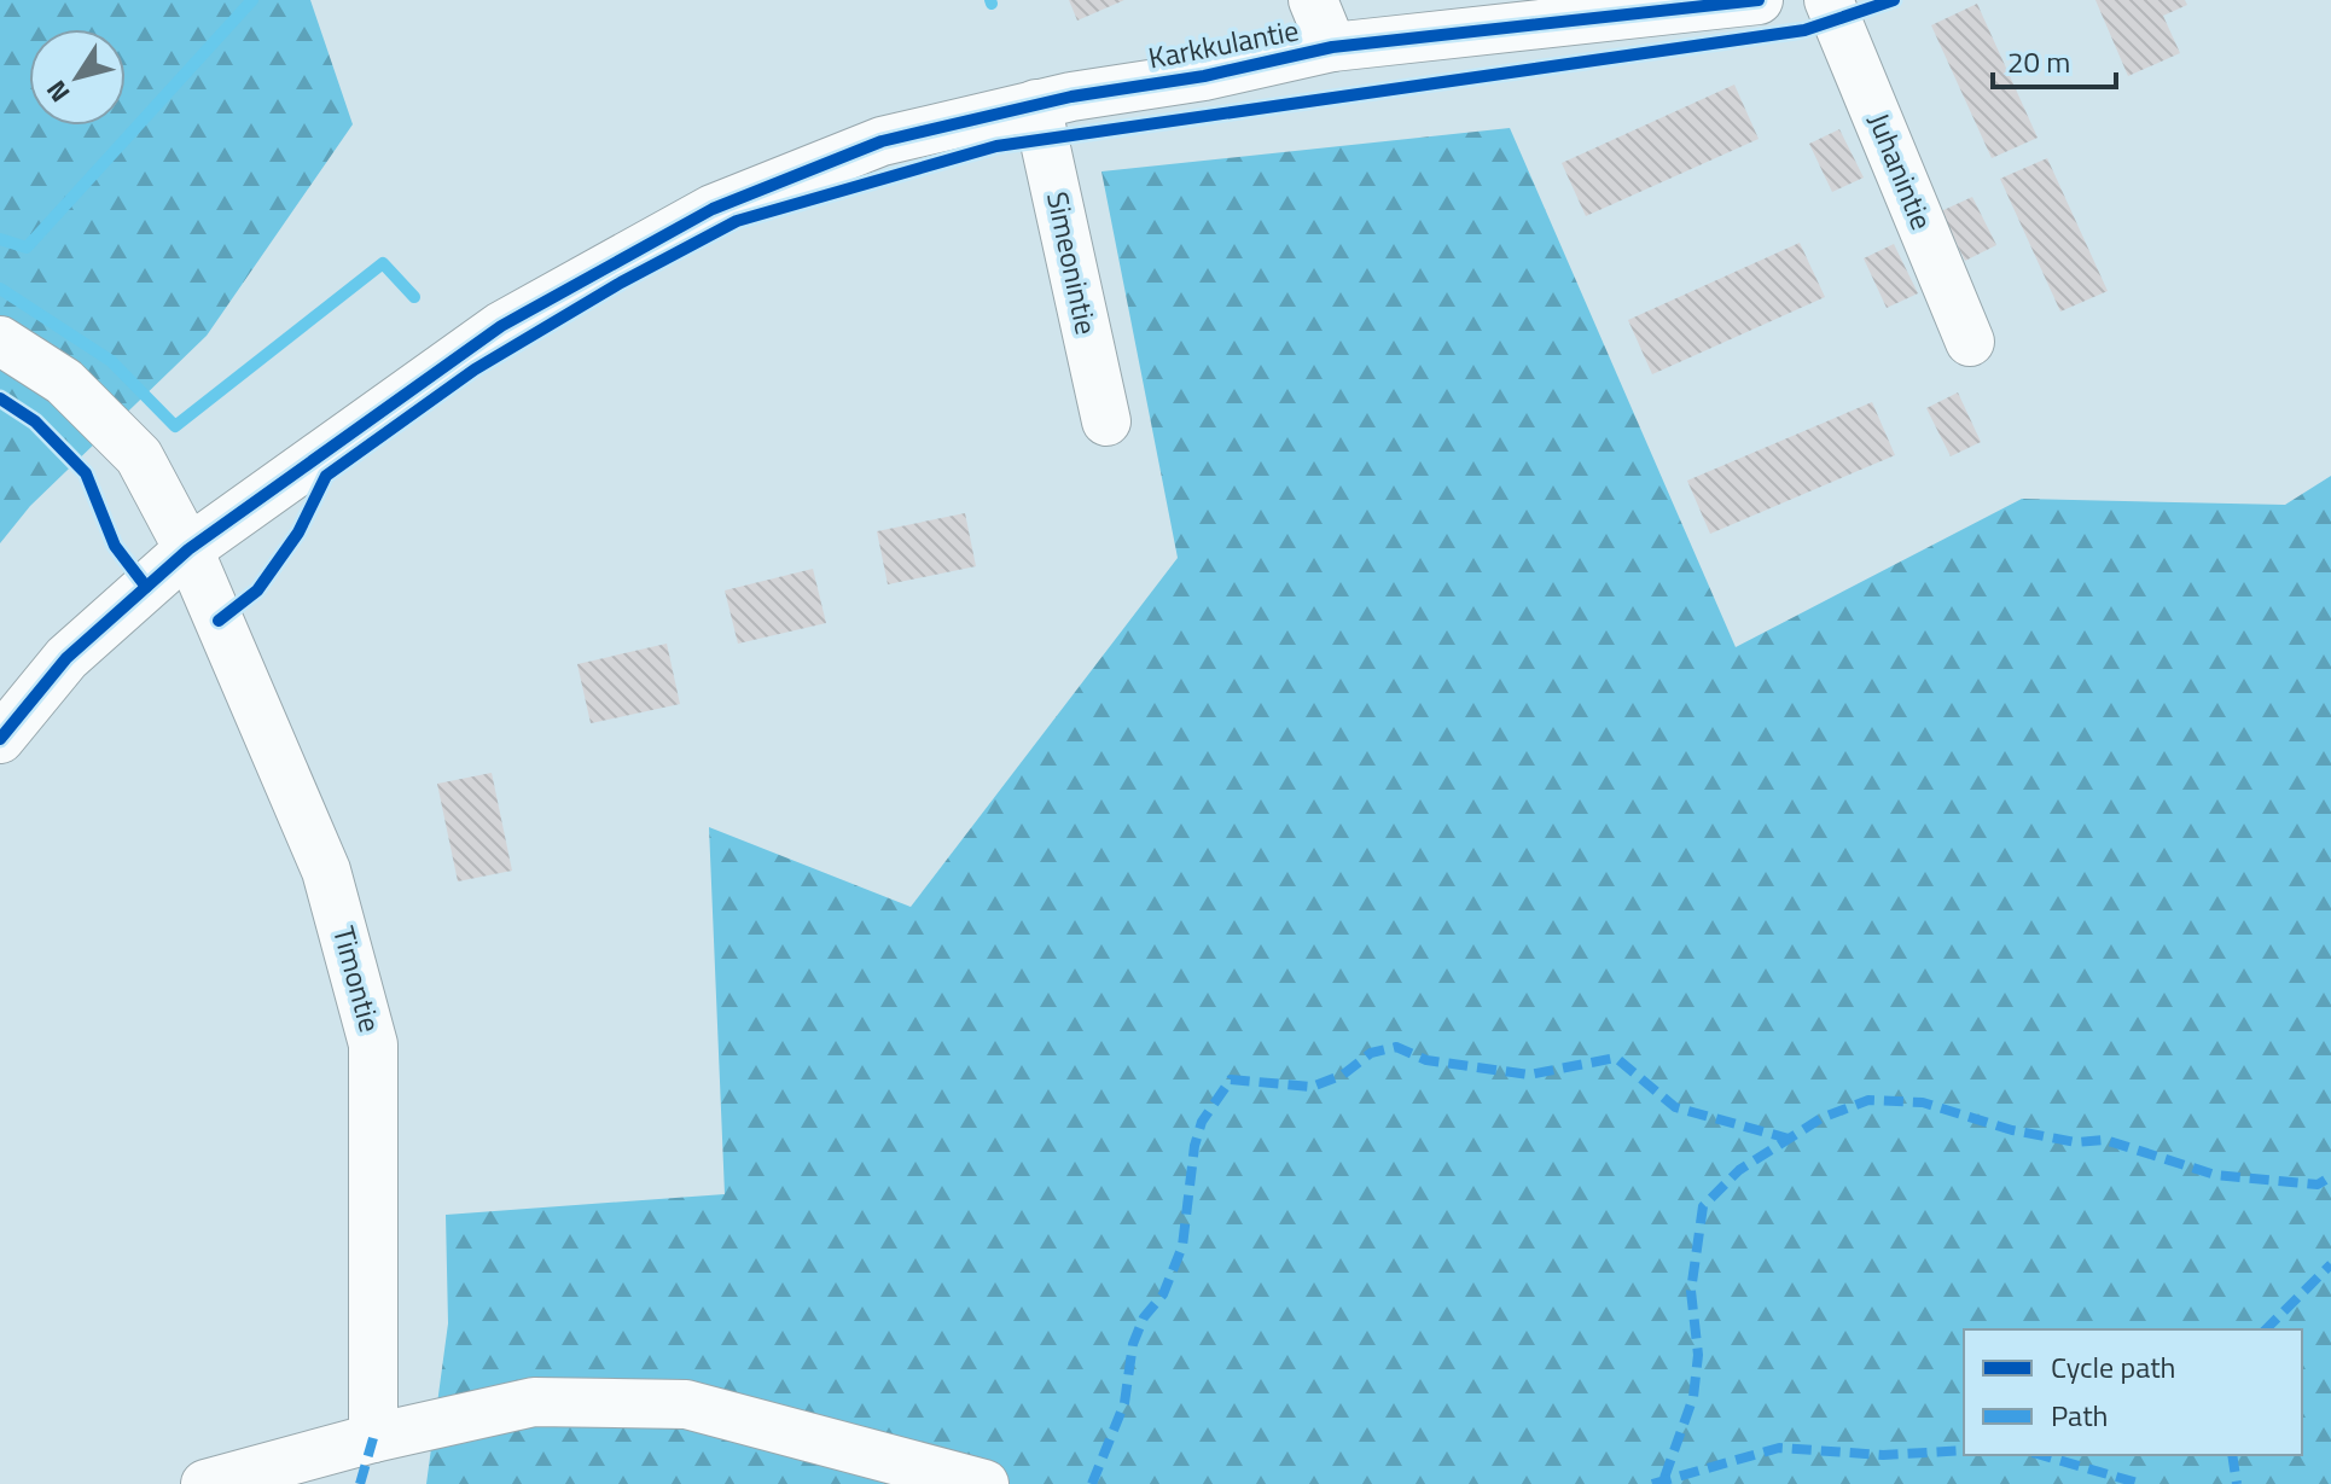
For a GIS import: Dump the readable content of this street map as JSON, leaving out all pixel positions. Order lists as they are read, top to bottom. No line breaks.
{"streets":{"street":["Karkkulantie","Juhanintie","Simeonintie","Timontie"]},"crossings":[["Karkkulantie","Simeonintie"],["Karkkulantie","Timontie"]],"legend":["Cycle path","Path"],"scale_bar":"20 m","north":"bottom left"}
